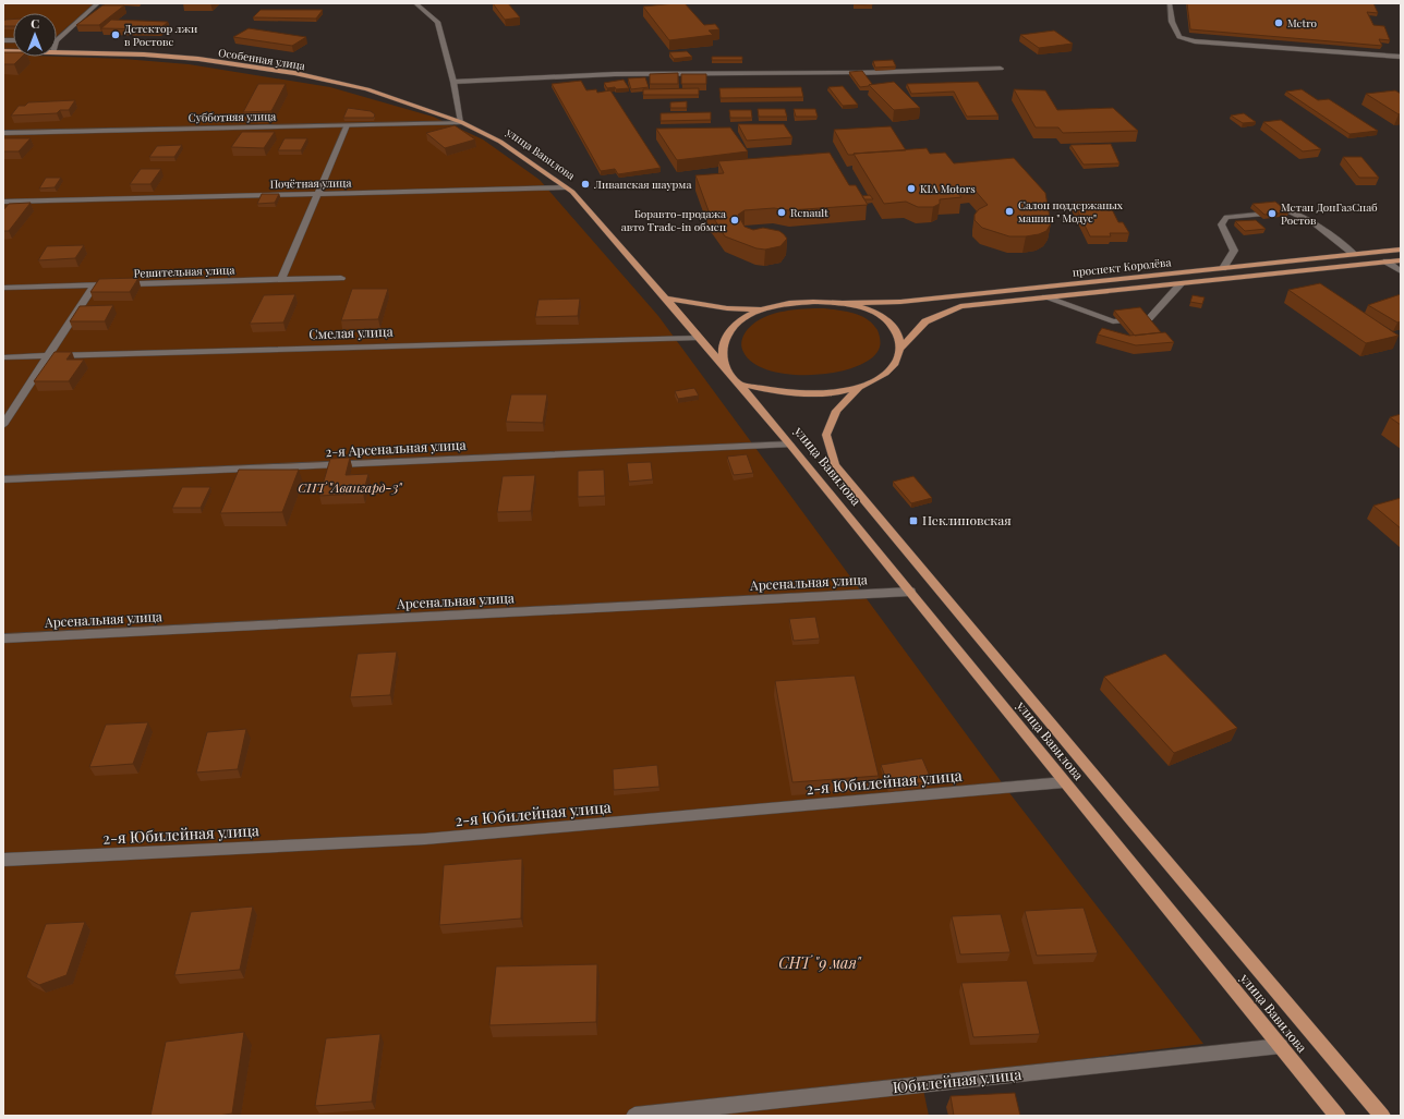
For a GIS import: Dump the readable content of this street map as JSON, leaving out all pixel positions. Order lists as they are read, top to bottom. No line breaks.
{"streets":{"main road":["Особенная улица","улица Вавилова","проспект Королёва"],"street":["Субботняя улица","Почётная улица","Решительная улица","Смелая улица","2-я Арсенальная улица","Арсенальная улица","2-я Юбилейная улица","Юбилейная улица"]},"crossings":[["Особенная улица","Субботняя улица"],["Особенная улица","улица Вавилова"],["Субботняя улица","улица Вавилова"],["улица Вавилова","Почётная улица"],["улица Вавилова","проспект Королёва"],["улица Вавилова","Смелая улица"],["улица Вавилова","2-я Арсенальная улица"],["улица Вавилова","Арсенальная улица"],["улица Вавилова","2-я Юбилейная улица"],["улица Вавилова","Юбилейная улица"]],"parks":["СНТ \"Авангард-3\"","СНТ \"9 мая\""],"places":{"other":["Metro","Детектор лжи в Ростове","Ливанская шаурма","KIA Motors","Салон поддержаных машин \" Модус\"","Renault","Метан ДонГазСнаб Ростов","Боравто-продажа авто Trade-in обмен"],"transit":["Неклиновская"]},"north":"top"}
